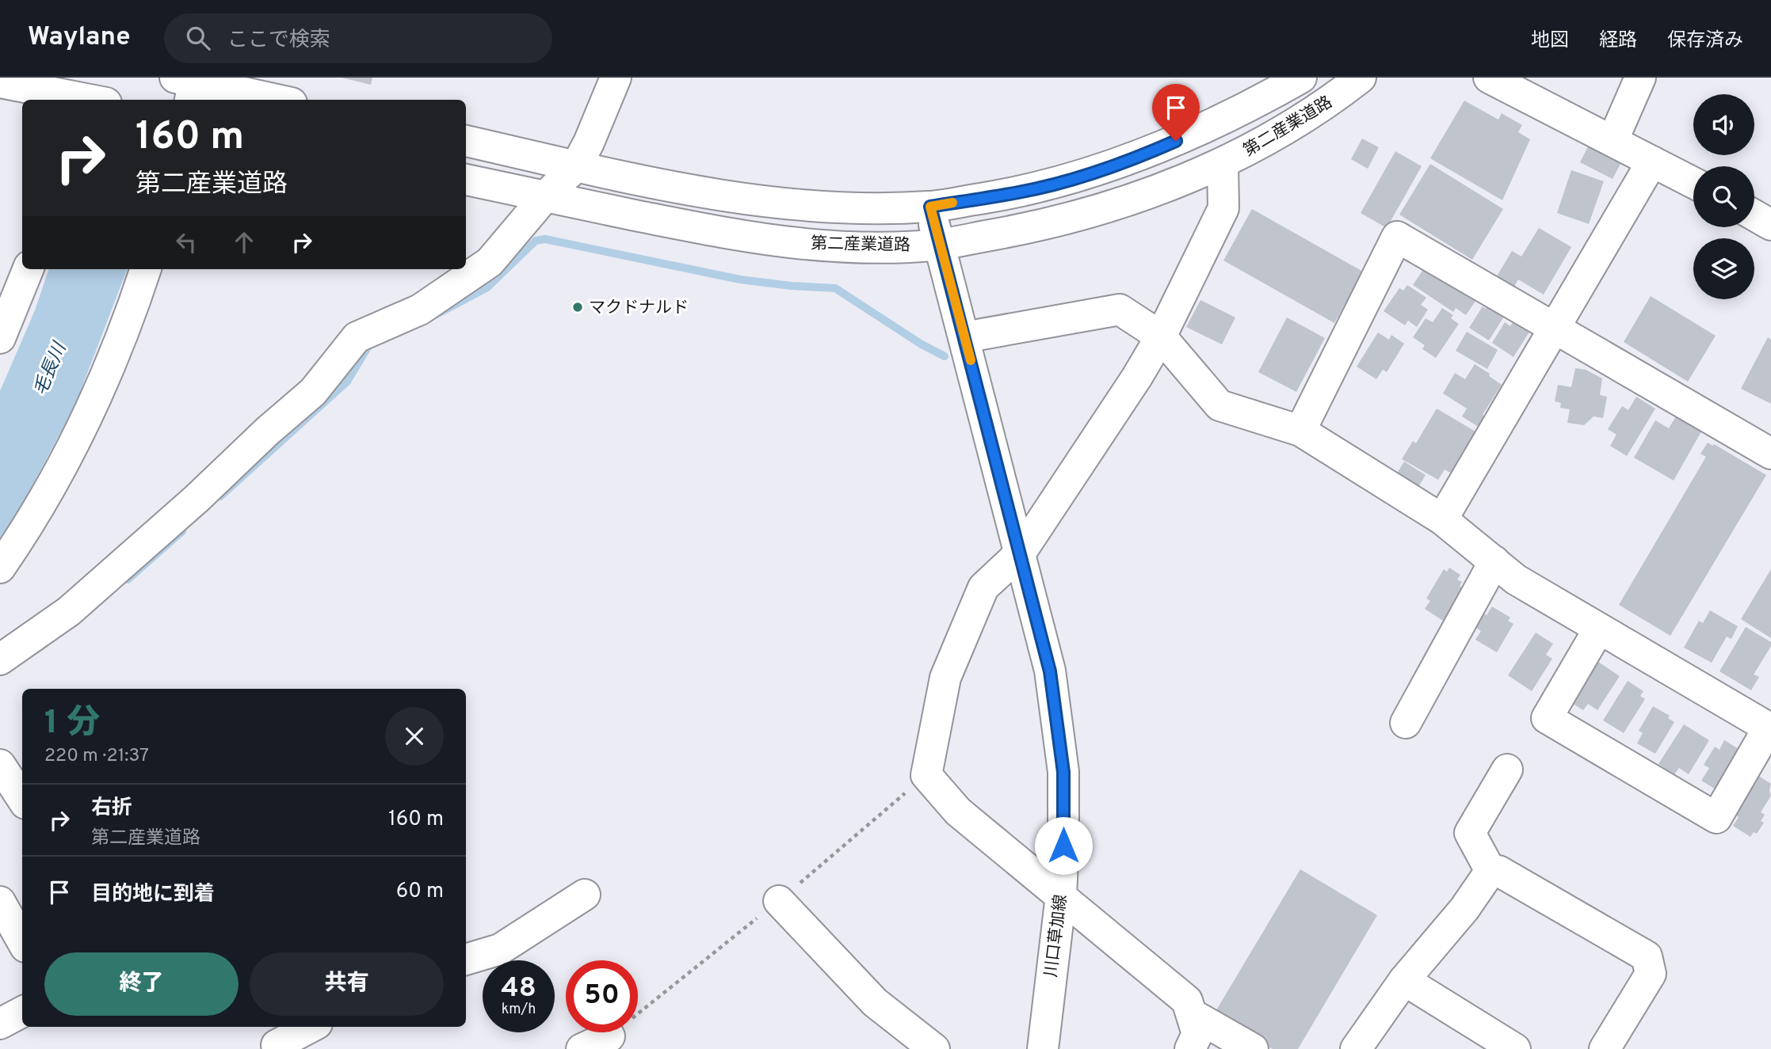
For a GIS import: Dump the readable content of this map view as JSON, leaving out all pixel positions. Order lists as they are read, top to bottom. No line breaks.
{"streets":{"street":["第二産業道路","川口草加線"]},"crossings":[["第二産業道路","川口草加線"]],"water":["毛長川"],"places":["マクドナルド"],"page":{"header":"Waylane","search":"ここで検索","nav":["地図","経路","保存済み"],"turn":["160 m","第二産業道路"],"heading":["1 分","220 m · 21:37"],"list":[{"name":"右折","note":"第二産業道路","value":"160 m"},{"name":"目的地に到着","value":"60 m"}],"buttons":["終了","共有"],"speed":"48 km/h","limit":"50"}}
